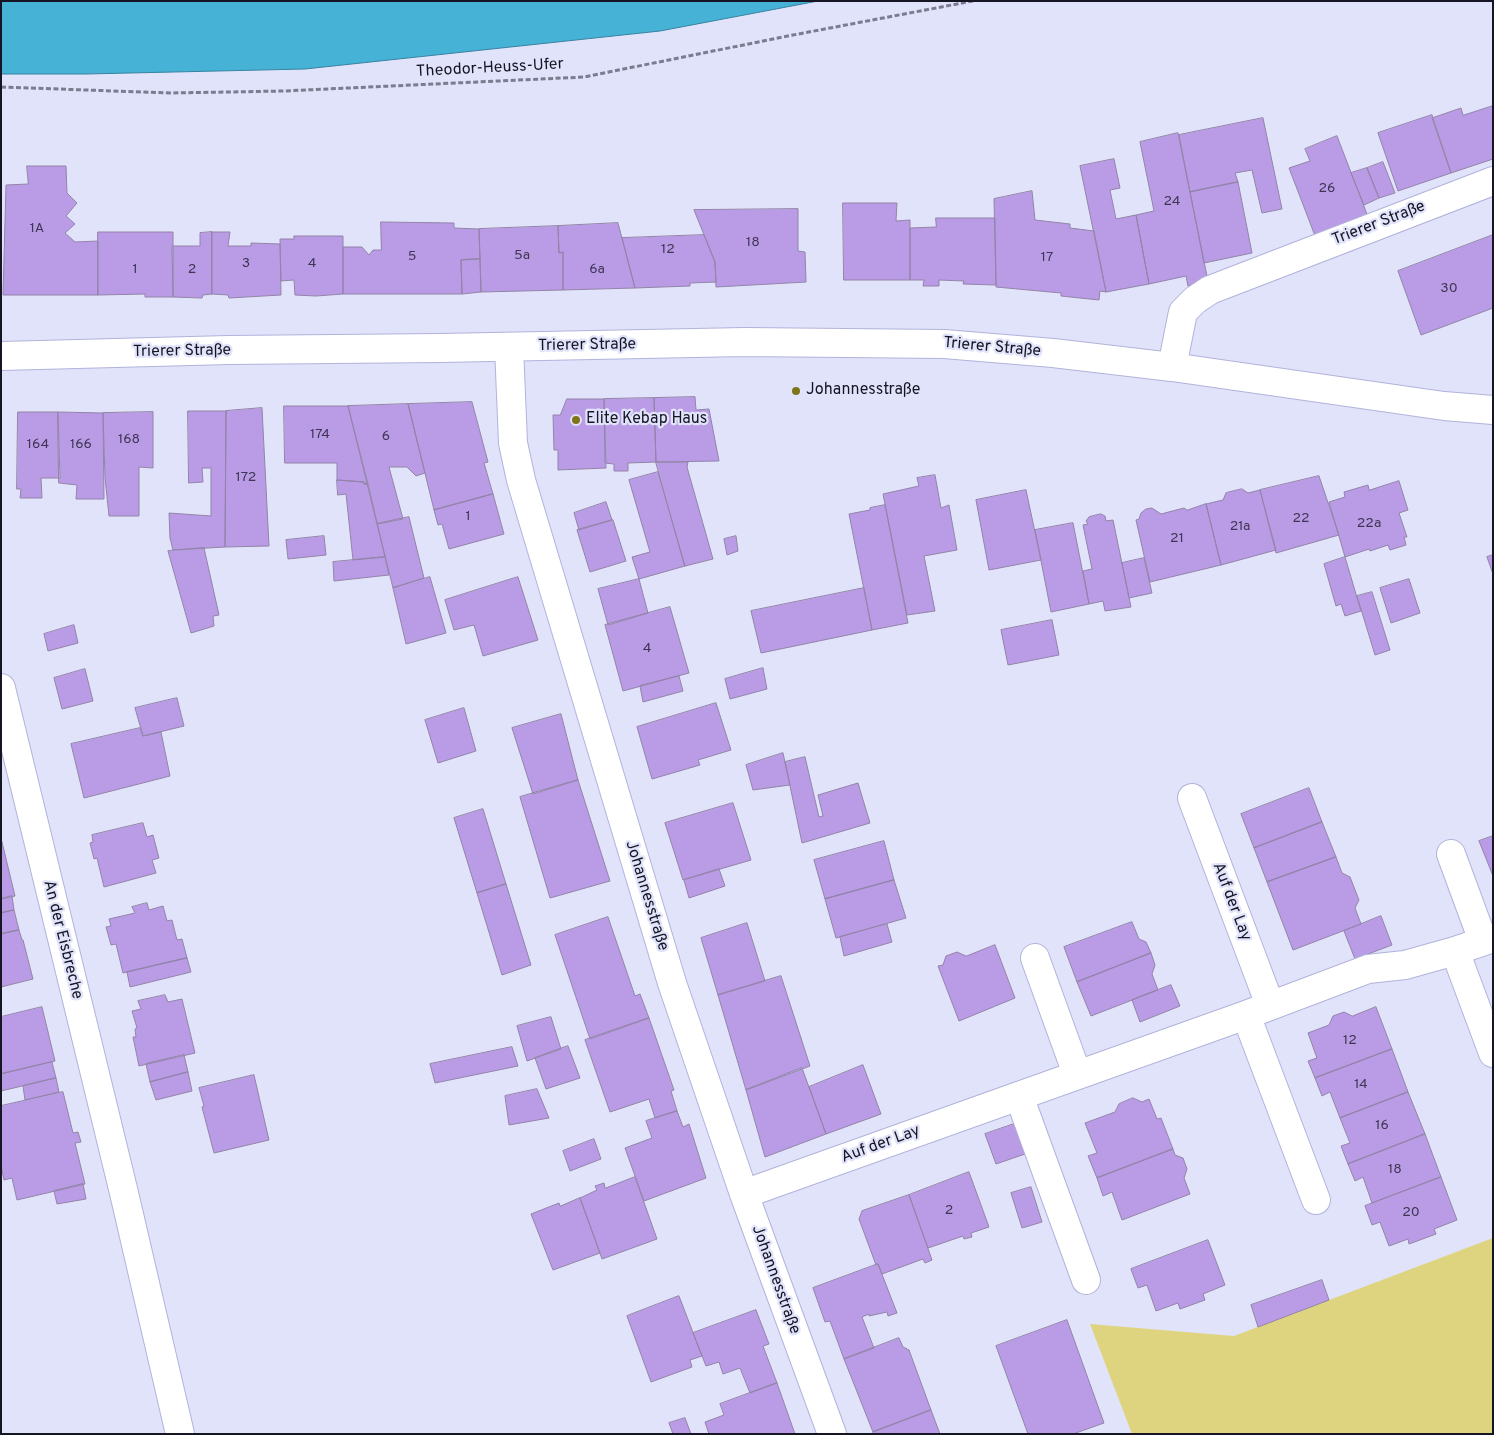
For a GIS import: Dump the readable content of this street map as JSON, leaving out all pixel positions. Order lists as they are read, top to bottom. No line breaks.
{"streets":{"street":["Trierer Straße","Johannesstraße","Auf der Lay","An der Eisbreche"],"path":["Theodor-Heuss-Ufer"]},"crossings":[["Trierer Straße","Johannesstraße"],["Johannesstraße","Auf der Lay"]],"places":["Johannesstraße","Elite Kebap Haus"],"house_numbers":["26","24","1A","18","12","5a","5","17","3","4","1","2","6a","30","174","6","168","164","166","172","1","22","22a","21a","21","4","12","14","16","18","2","20"]}
